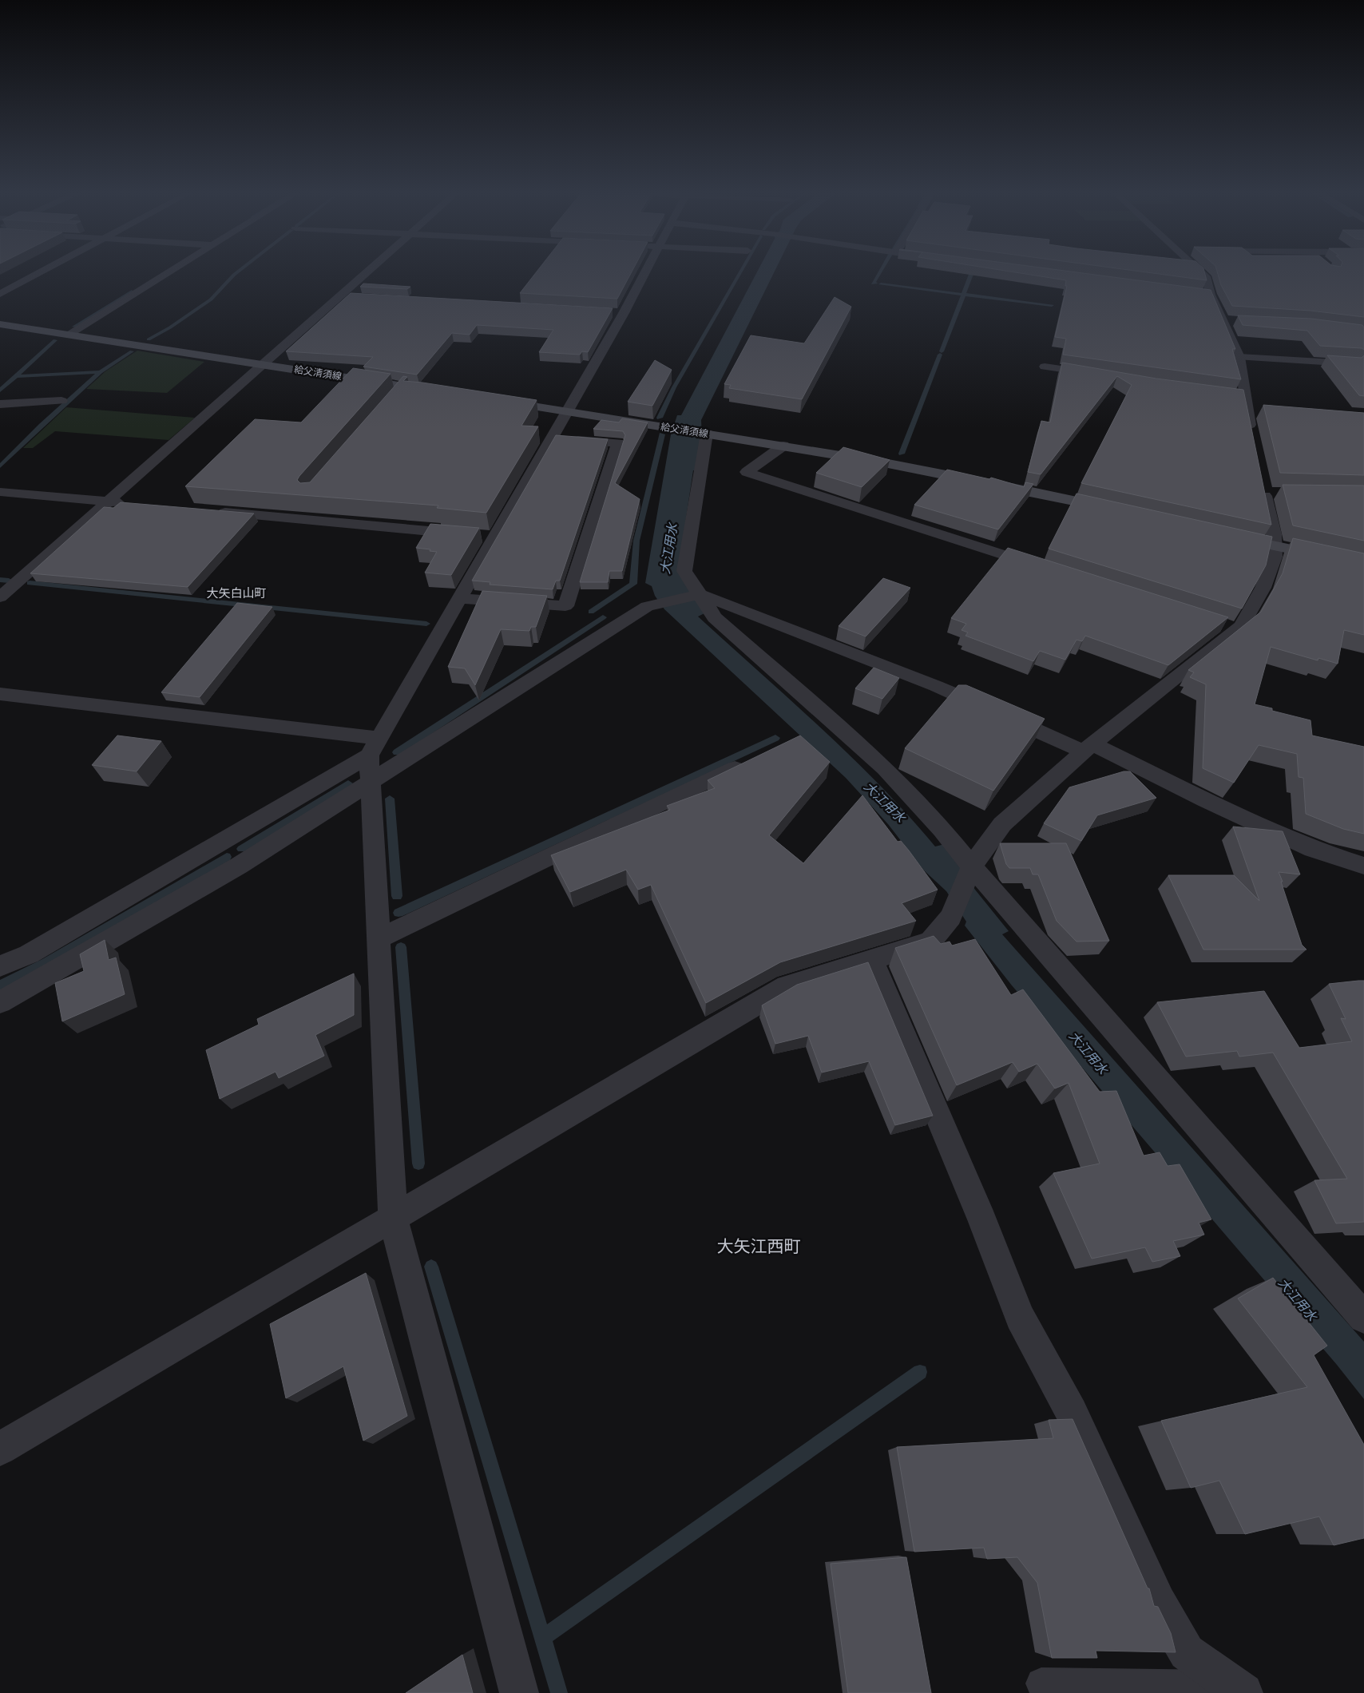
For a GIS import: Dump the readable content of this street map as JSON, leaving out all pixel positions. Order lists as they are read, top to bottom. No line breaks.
{"streets":{"main road":["給父清須線"]},"districts":["大矢白山町","大矢江西町"],"water":["大江用水"]}
